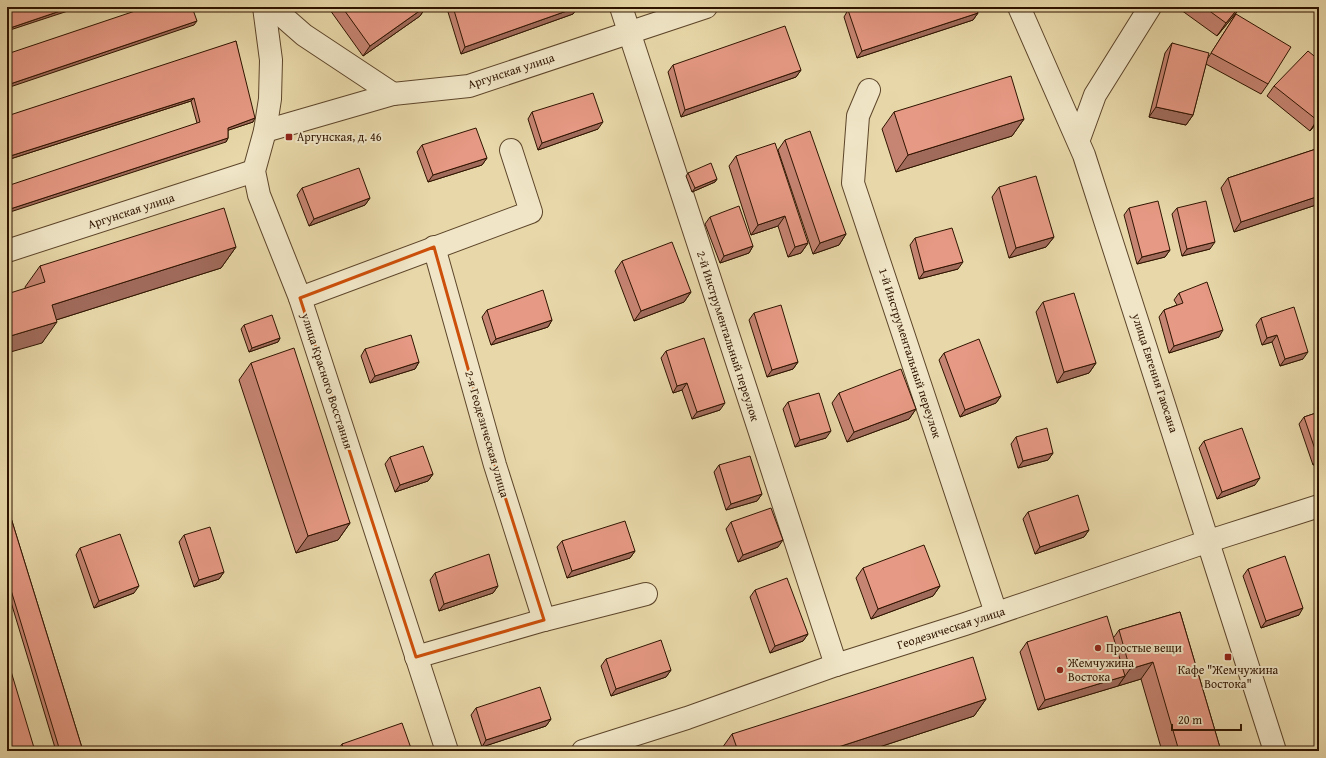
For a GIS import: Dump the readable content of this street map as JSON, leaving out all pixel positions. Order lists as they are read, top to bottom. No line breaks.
{"streets":{"street":["Аргунская улица","2-й Инструментальный переулок","1-й Инструментальный переулок","улица Евгения Гаюсана","улица Красного Восстания","2-я Геодезическая улица","Геодезическая улица"]},"crossings":[["Аргунская улица","2-й Инструментальный переулок"],["Аргунская улица","улица Красного Восстания"],["2-й Инструментальный переулок","Геодезическая улица"],["1-й Инструментальный переулок","Геодезическая улица"],["улица Евгения Гаюсана","Геодезическая улица"]],"places":{"transit":["Аргунская, д. 46","Кафе \"Жемчужина Востока\""],"other":["Простые вещи","Жемчужина Востока"]},"scale_bar":"20 m"}
